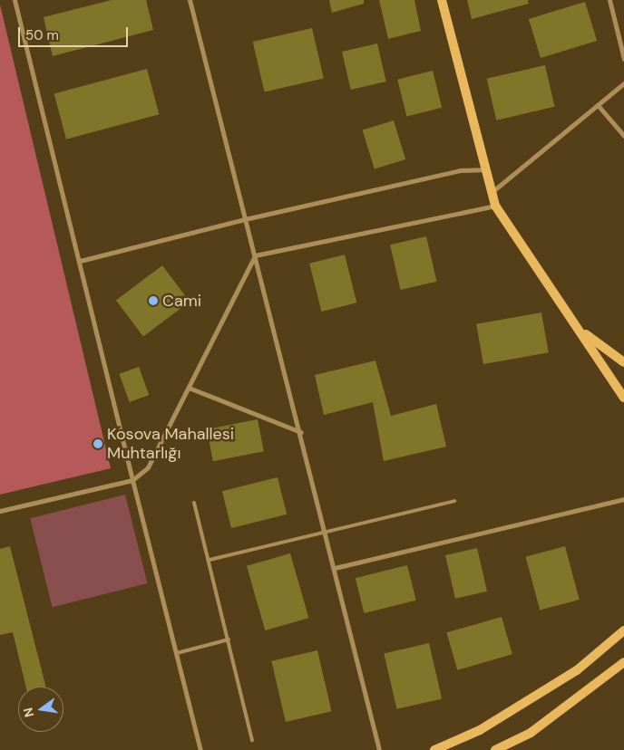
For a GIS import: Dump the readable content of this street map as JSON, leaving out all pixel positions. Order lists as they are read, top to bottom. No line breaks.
{"places":["Cami","Kosova Mahallesi Muhtarlığı"],"scale_bar":"50 m","north":"left"}
